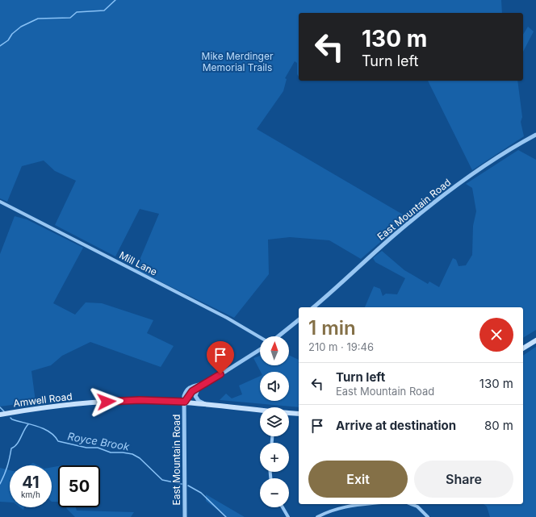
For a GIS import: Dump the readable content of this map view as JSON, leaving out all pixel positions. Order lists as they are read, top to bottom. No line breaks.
{"streets":{"main road":["Amwell Road"],"street":["East Mountain Road","Mill Lane"]},"crossings":[["East Mountain Road","Amwell Road"]],"water":["Royce Brook"],"parks":["Mike Merdinger Memorial Trails"],"north":"top","page":{"turn":["130 m","Turn left"],"heading":["1 min","210 m · 19:46"],"map_buttons":["+","−"],"list":[{"name":"Turn left","note":"East Mountain Road","value":"130 m"},{"name":"Arrive at destination","value":"80 m"}],"buttons":["Exit","Share"],"speed":"41 km/h","limit":"50"}}
